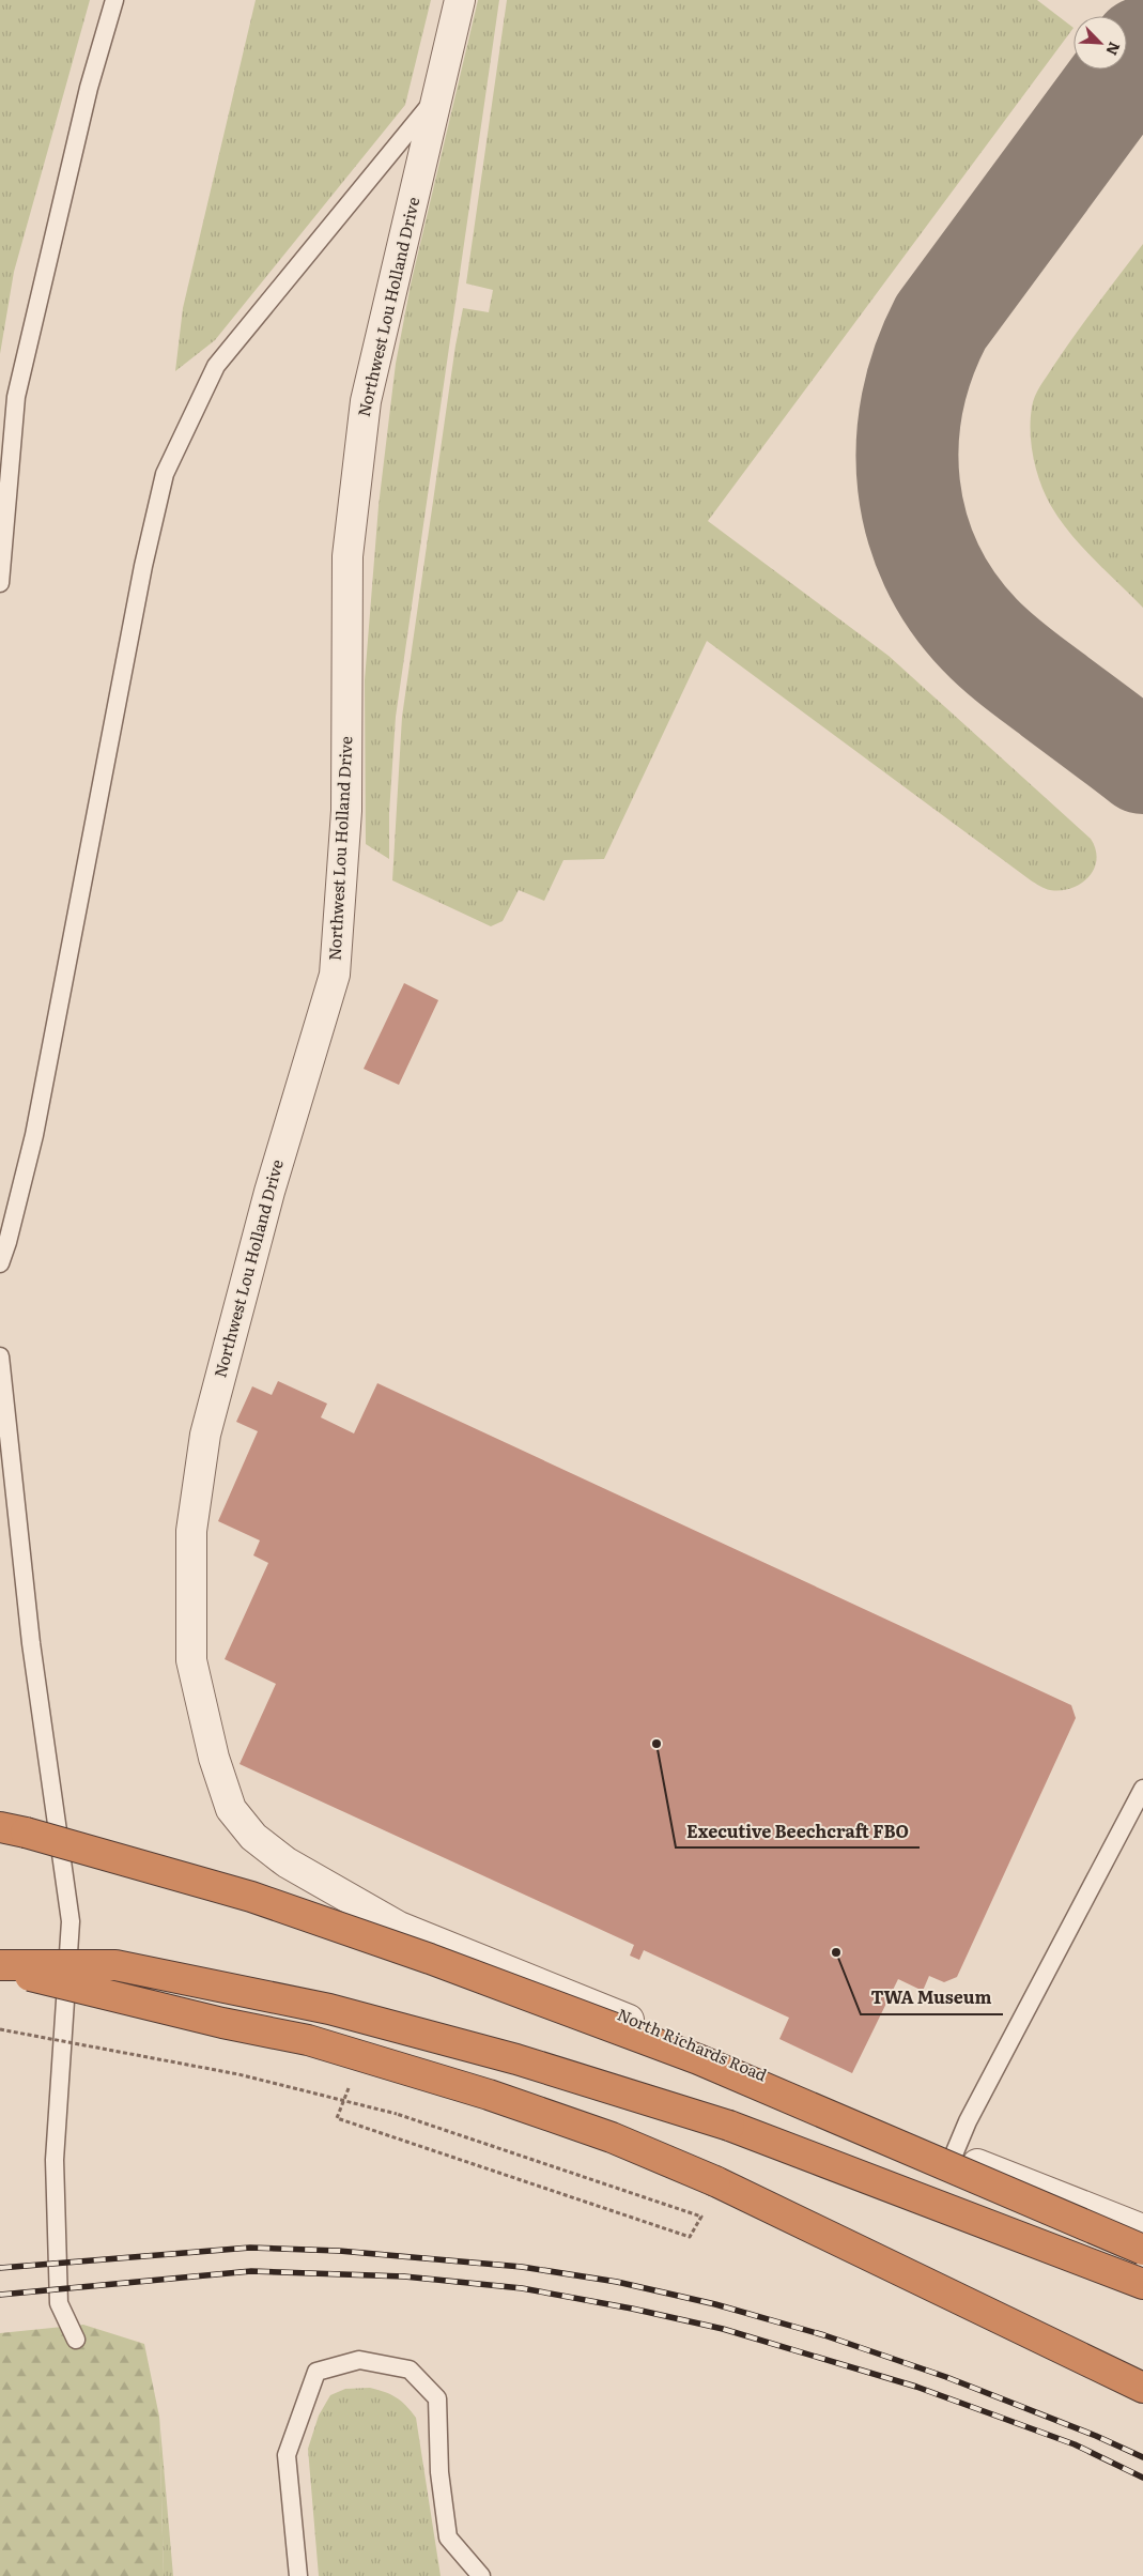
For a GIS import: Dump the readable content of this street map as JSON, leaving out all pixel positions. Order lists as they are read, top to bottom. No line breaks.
{"streets":{"street":["Northwest Lou Holland Drive","North Richards Road"]},"crossings":[["Northwest Lou Holland Drive","North Richards Road"]],"places":["Executive Beechcraft FBO","TWA Museum"],"north":"bottom right"}
